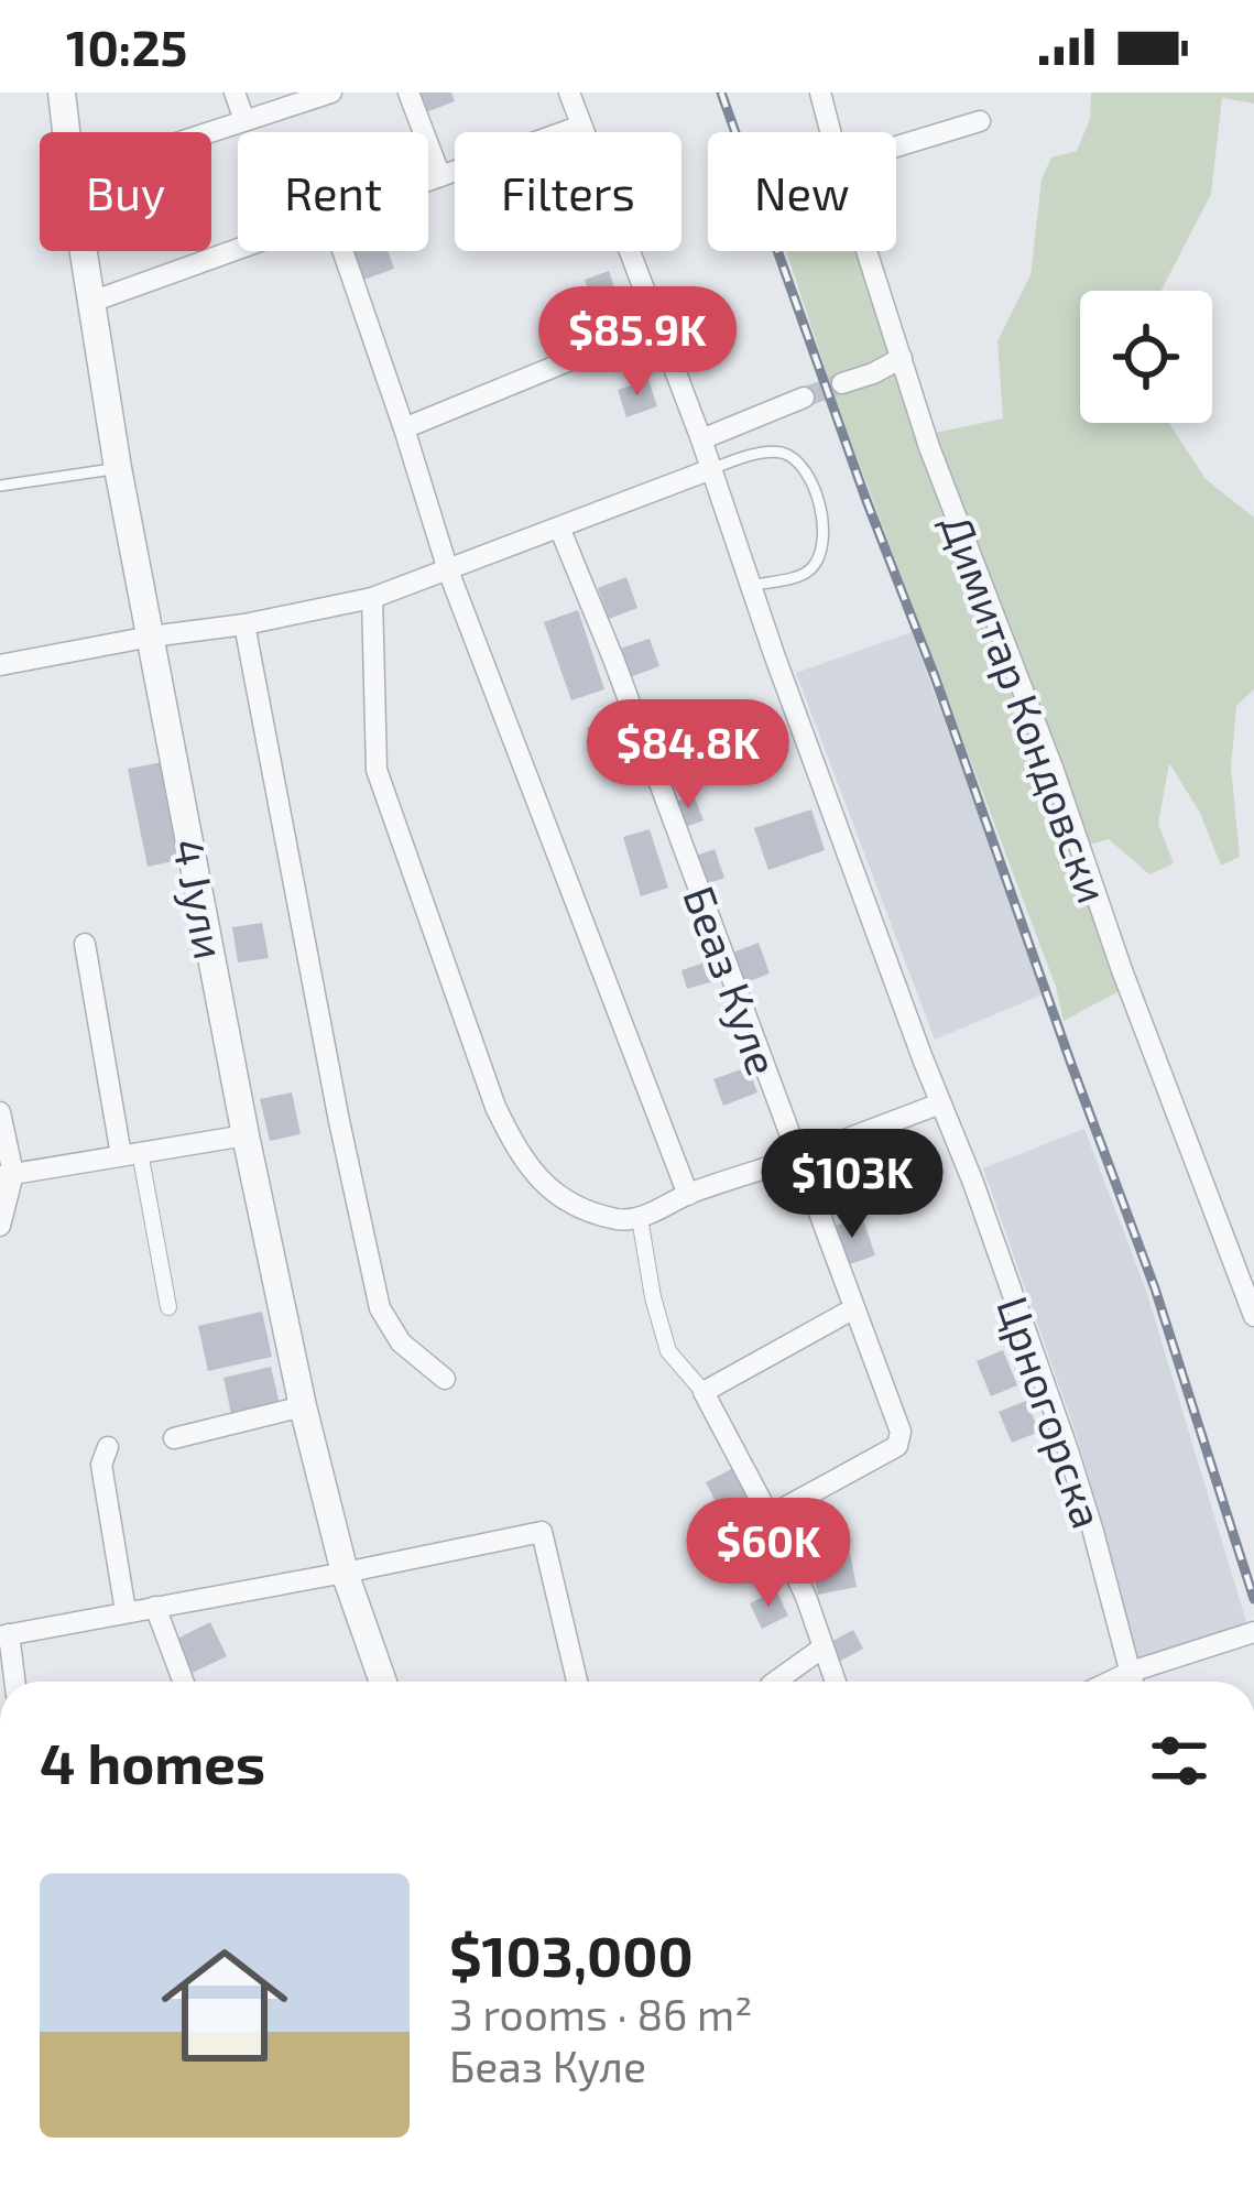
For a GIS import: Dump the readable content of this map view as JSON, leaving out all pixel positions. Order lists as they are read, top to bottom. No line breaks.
{"streets":{"street":["Димитар Кондовски","4 Јули","Беаз Куле","Црногорска"]},"page":{"status":"10:25","chip":["Buy","Rent","Filters","New"],"price":["$85.9K","$84.8K","$103K","$60K"],"heading":"4 homes","list":[{"name":"$103,000","note":"3 rooms · 86 m² · Беаз Куле"}]}}
